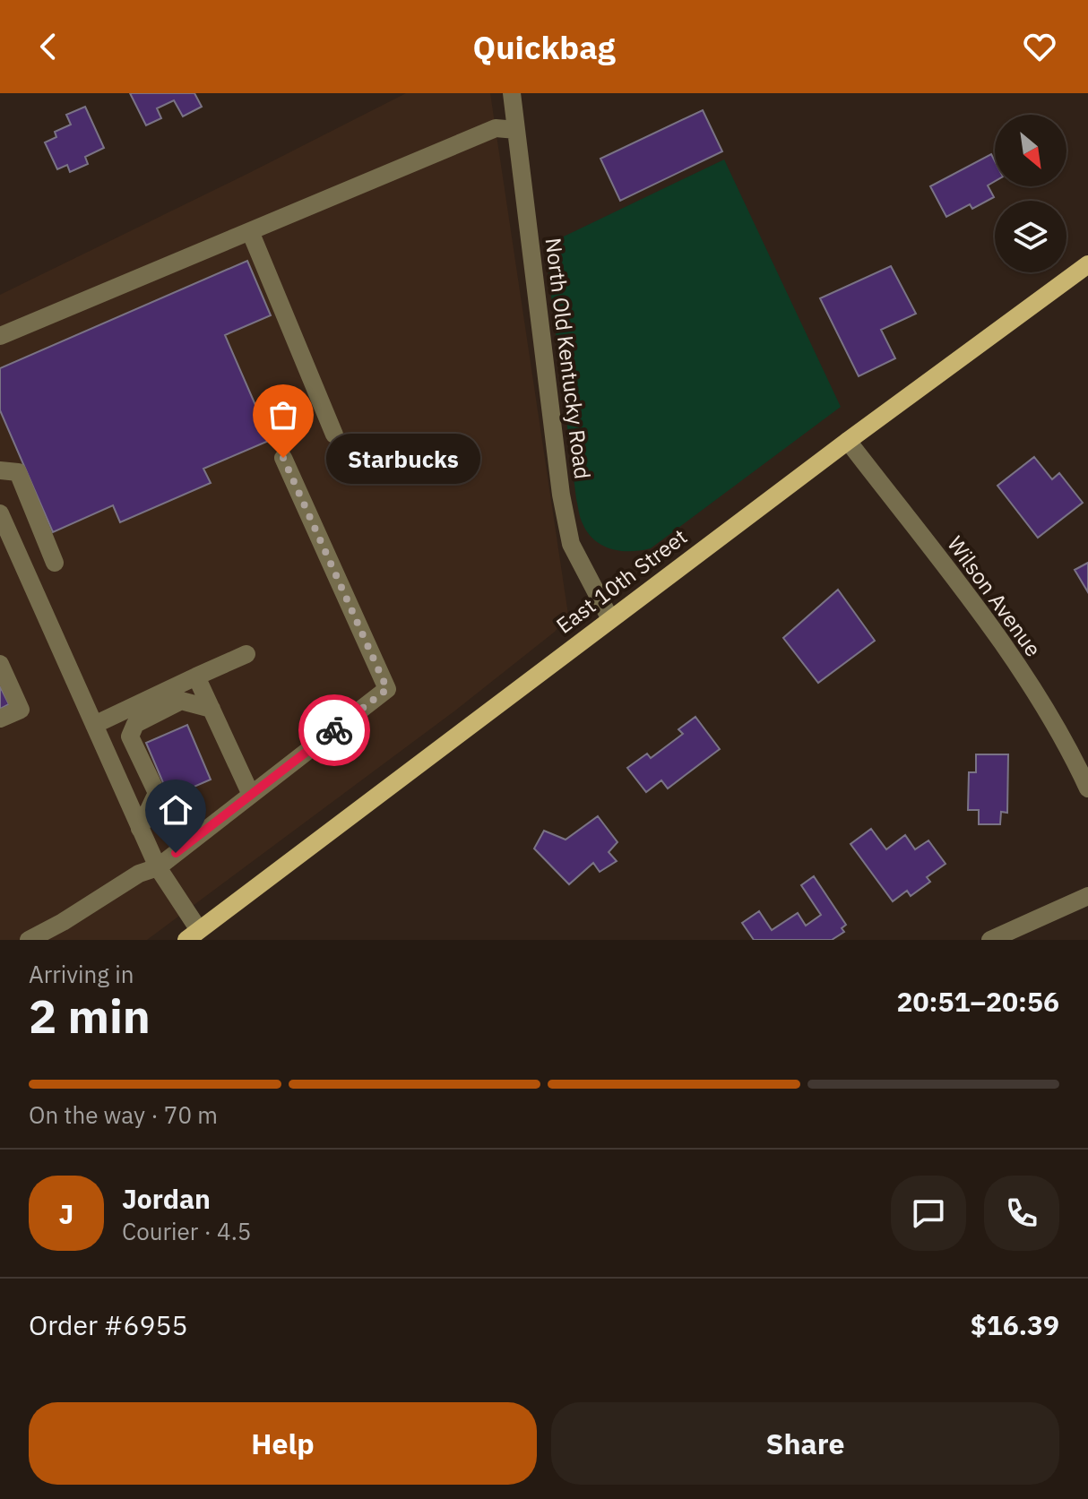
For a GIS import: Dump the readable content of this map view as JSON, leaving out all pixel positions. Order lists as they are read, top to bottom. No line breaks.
{"streets":{"main road":["East 10th Street"],"street":["North Old Kentucky Road","Wilson Avenue"]},"crossings":[["North Old Kentucky Road","East 10th Street"],["East 10th Street","Wilson Avenue"]],"places":["Starbucks"],"north":"bottom right","page":{"header":"Quickbag","bubble":"Starbucks","heading":["2 min","Arriving in","20:51–20:56"],"panel":["Jordan","Courier · 4.5","Order #6955","$16.39"],"bar":"On the way · 70 m","round":"J","buttons":["Help","Share"]}}
